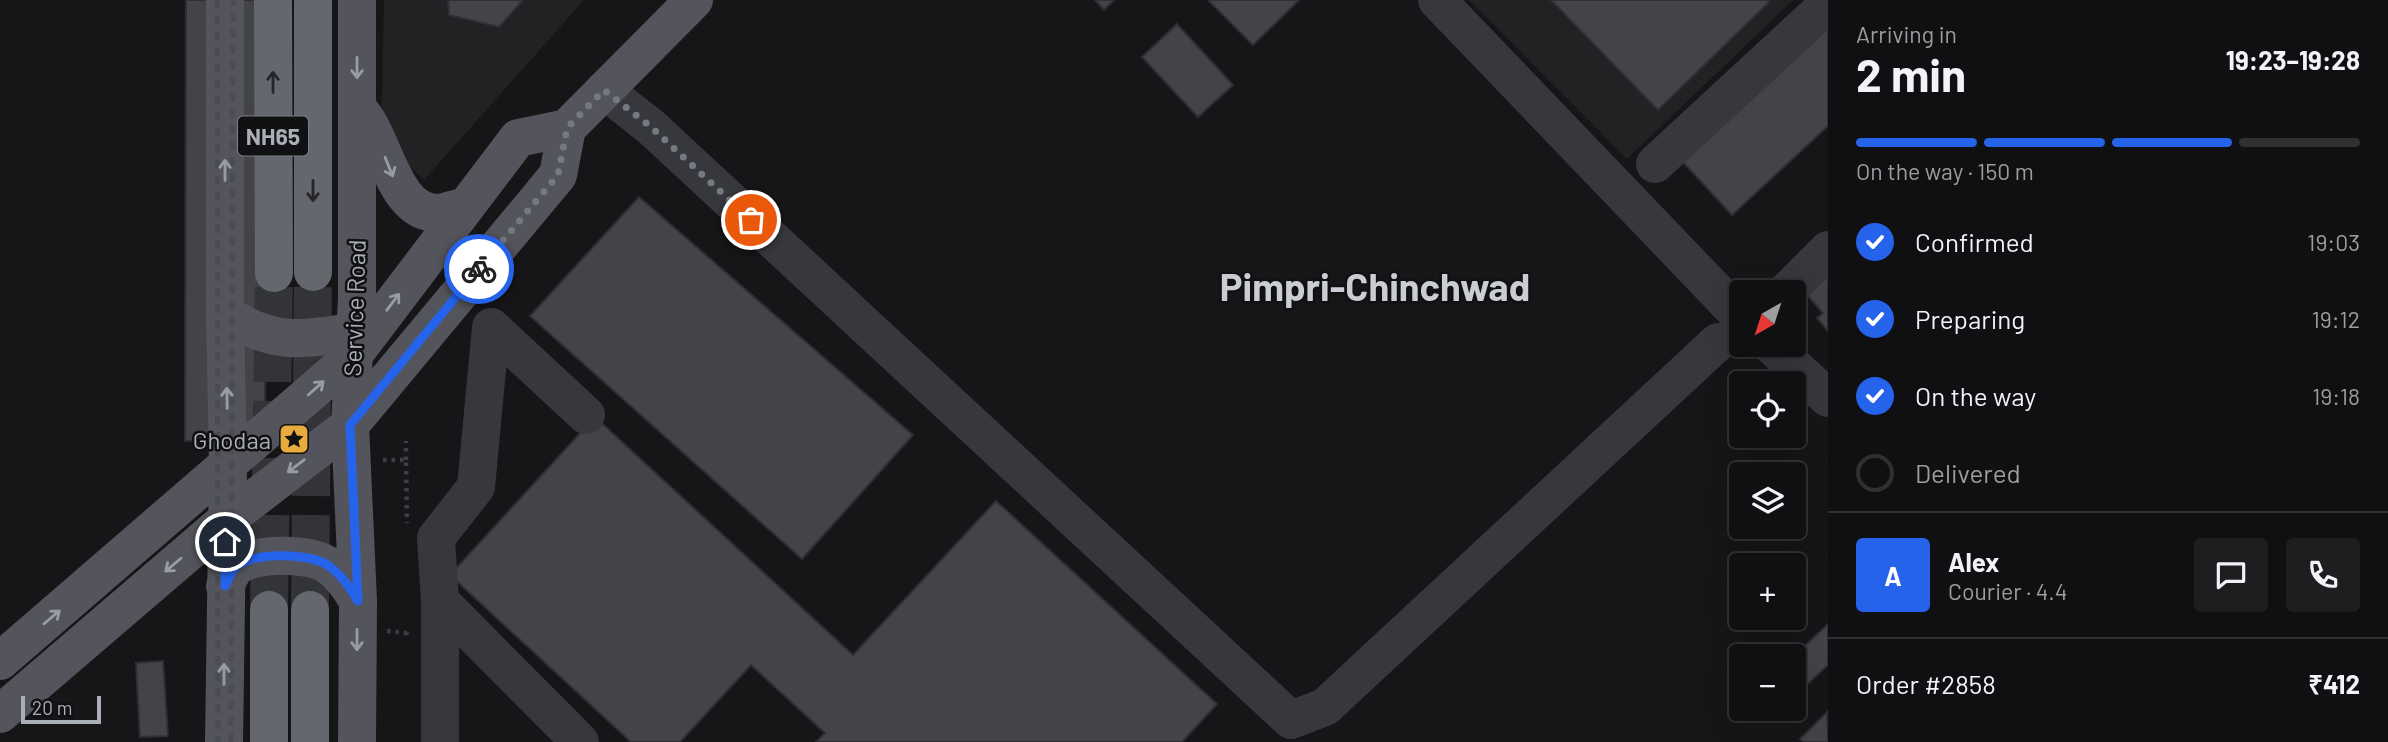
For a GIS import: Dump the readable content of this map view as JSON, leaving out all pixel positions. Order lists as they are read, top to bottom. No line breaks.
{"streets":{"highway":["NH65"],"main road":["Service Road"]},"districts":["Pimpri-Chinchwad"],"places":{"place":["Ghodaa"]},"scale_bar":"20 m","north":"bottom left","page":{"heading":["2 min","Arriving in","19:23–19:28"],"panel":["Alex","Courier · 4.4","Order #2858","₹412"],"bar":"On the way · 150 m","list":[["Confirmed","19:03"],["Preparing","19:12"],["On the way","19:18"],"Delivered"],"map_buttons":["+","−"],"round":"A","scale":"20 m"}}
